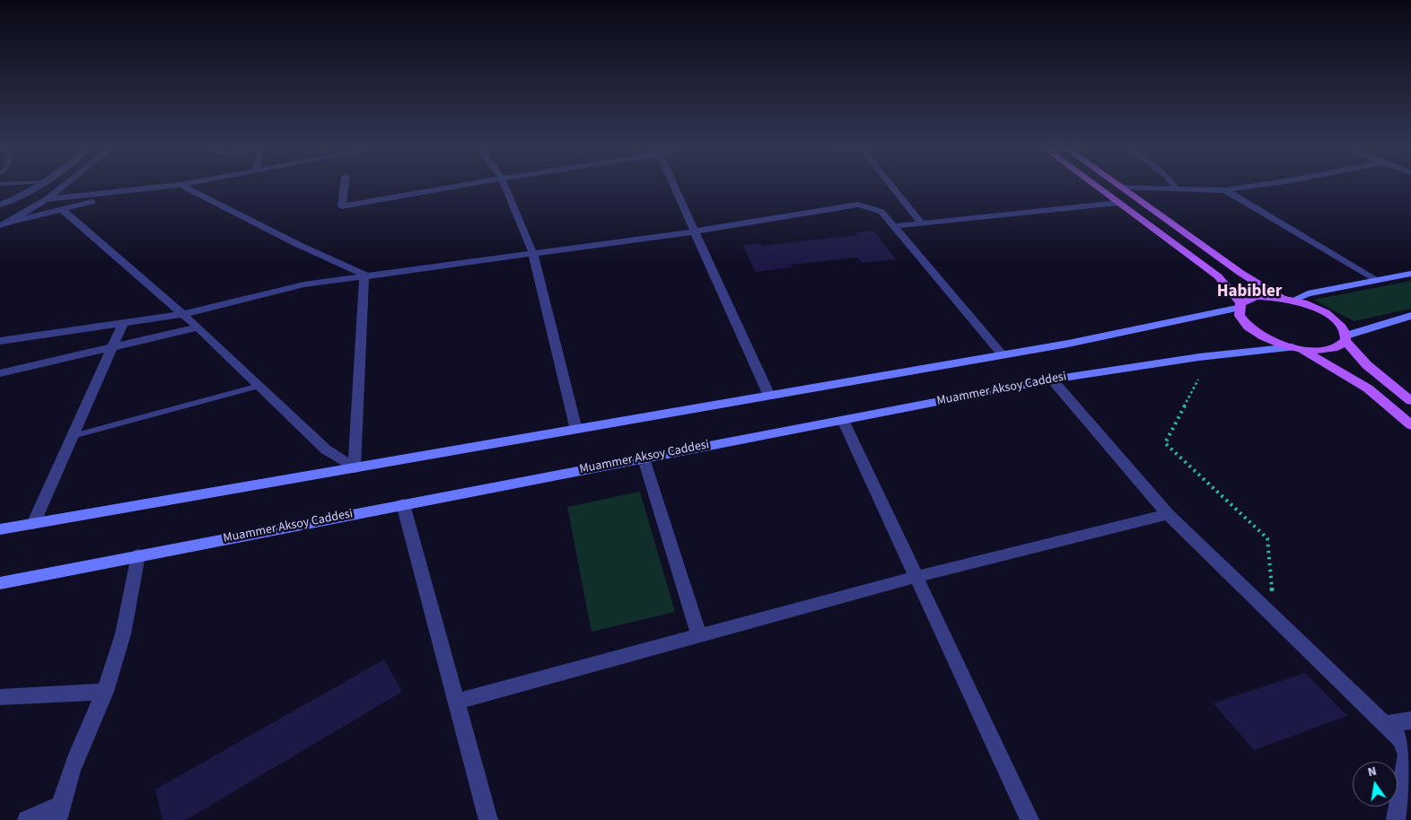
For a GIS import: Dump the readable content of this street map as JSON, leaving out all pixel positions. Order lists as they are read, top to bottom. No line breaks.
{"streets":{"main road":["Muammer Aksoy Caddesi"]},"districts":["Habibler"],"north":"top"}
